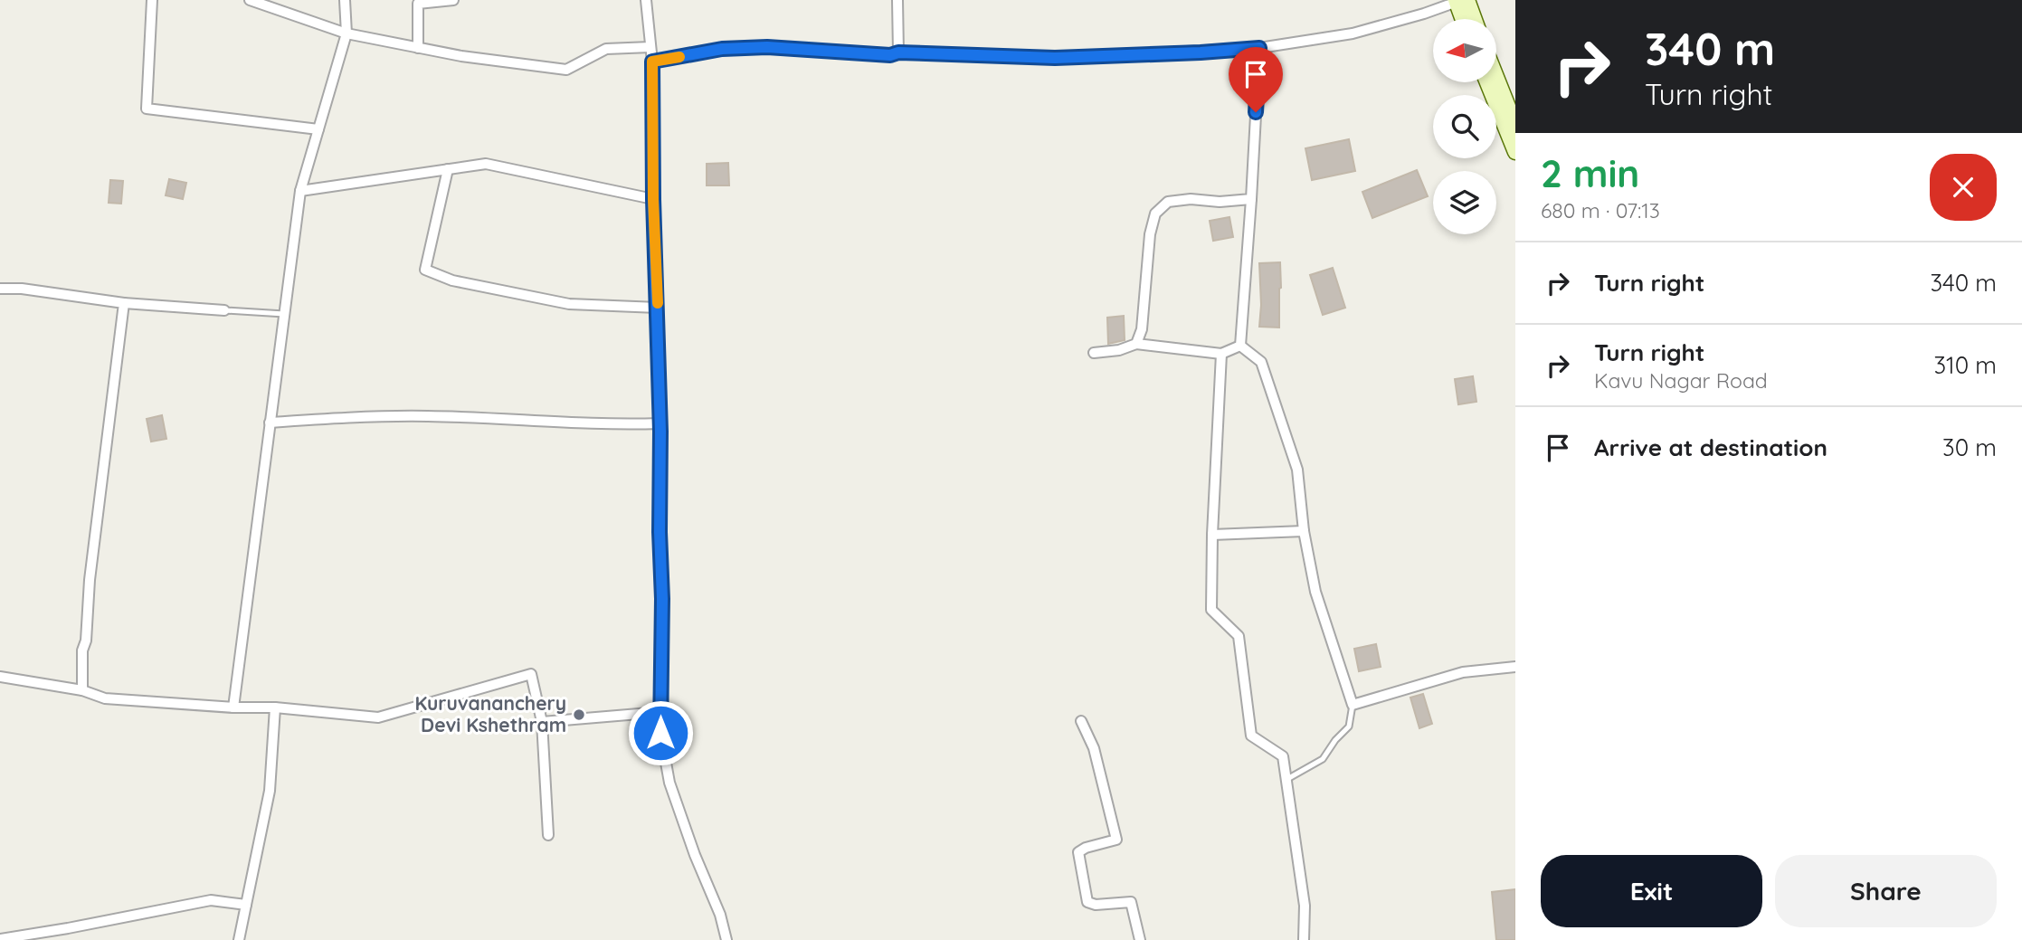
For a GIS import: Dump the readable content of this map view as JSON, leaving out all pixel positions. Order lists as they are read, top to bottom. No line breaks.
{"places":["Kuruvananchery Devi Kshethram"],"north":"left","page":{"turn":["340 m","Turn right"],"heading":["2 min","680 m · 07:13"],"list":[{"name":"Turn right","value":"340 m"},{"name":"Turn right","note":"Kavu Nagar Road","value":"310 m"},{"name":"Arrive at destination","value":"30 m"}],"buttons":["Exit","Share"]}}
